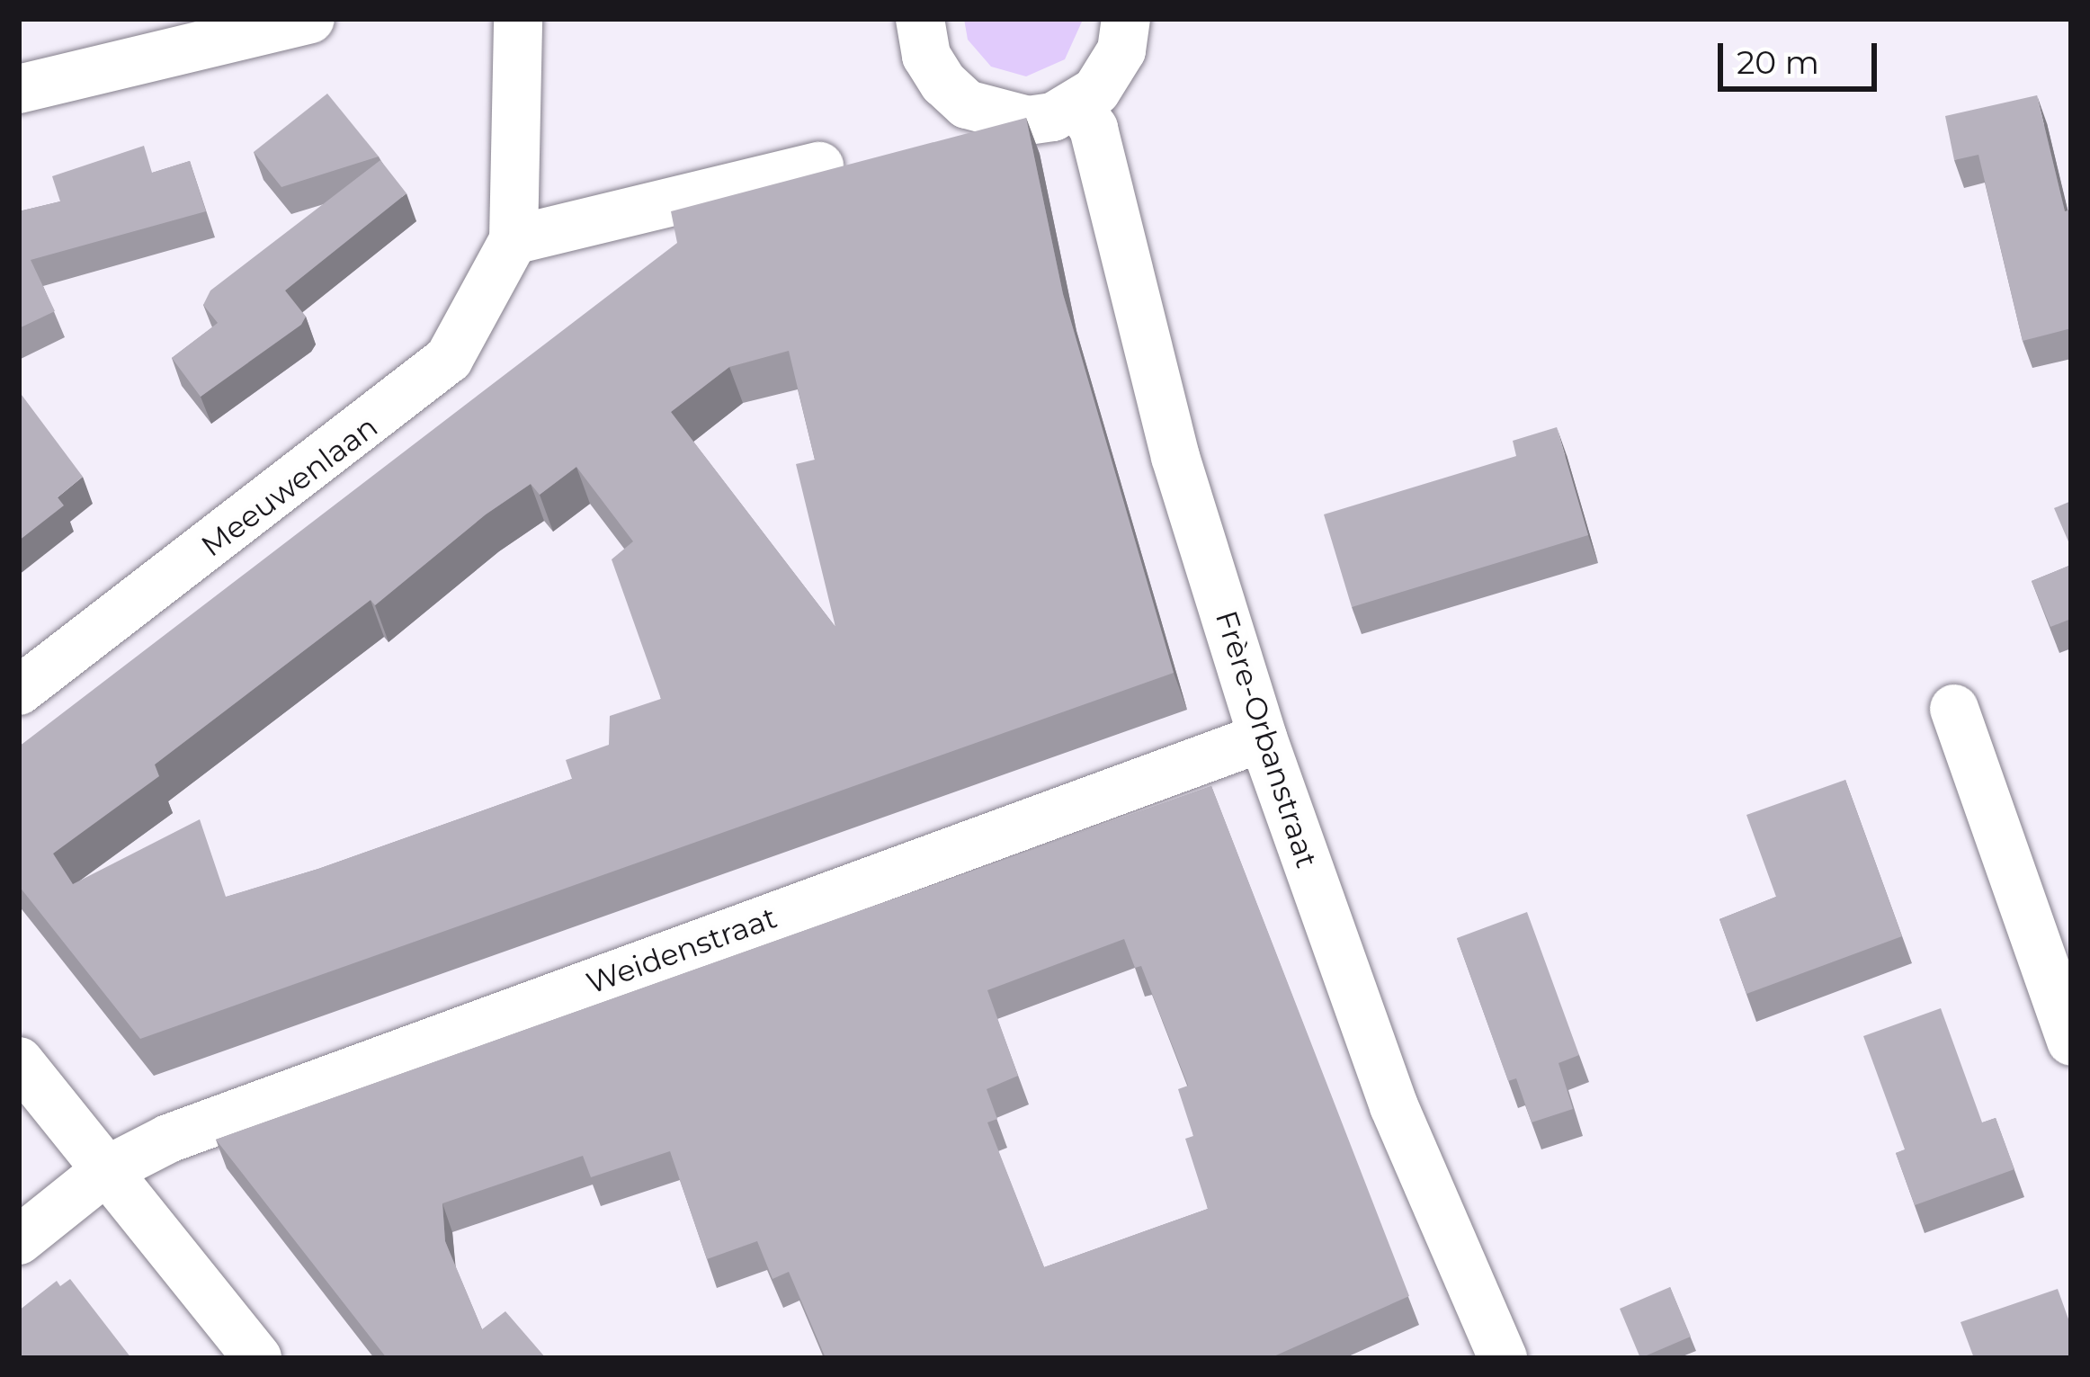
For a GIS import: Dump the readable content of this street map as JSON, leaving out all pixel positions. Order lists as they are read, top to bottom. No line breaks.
{"streets":{"street":["Meeuwenlaan","Frère-Orbanstraat","Weidenstraat"]},"crossings":[["Frère-Orbanstraat","Weidenstraat"]],"scale_bar":"20 m"}
